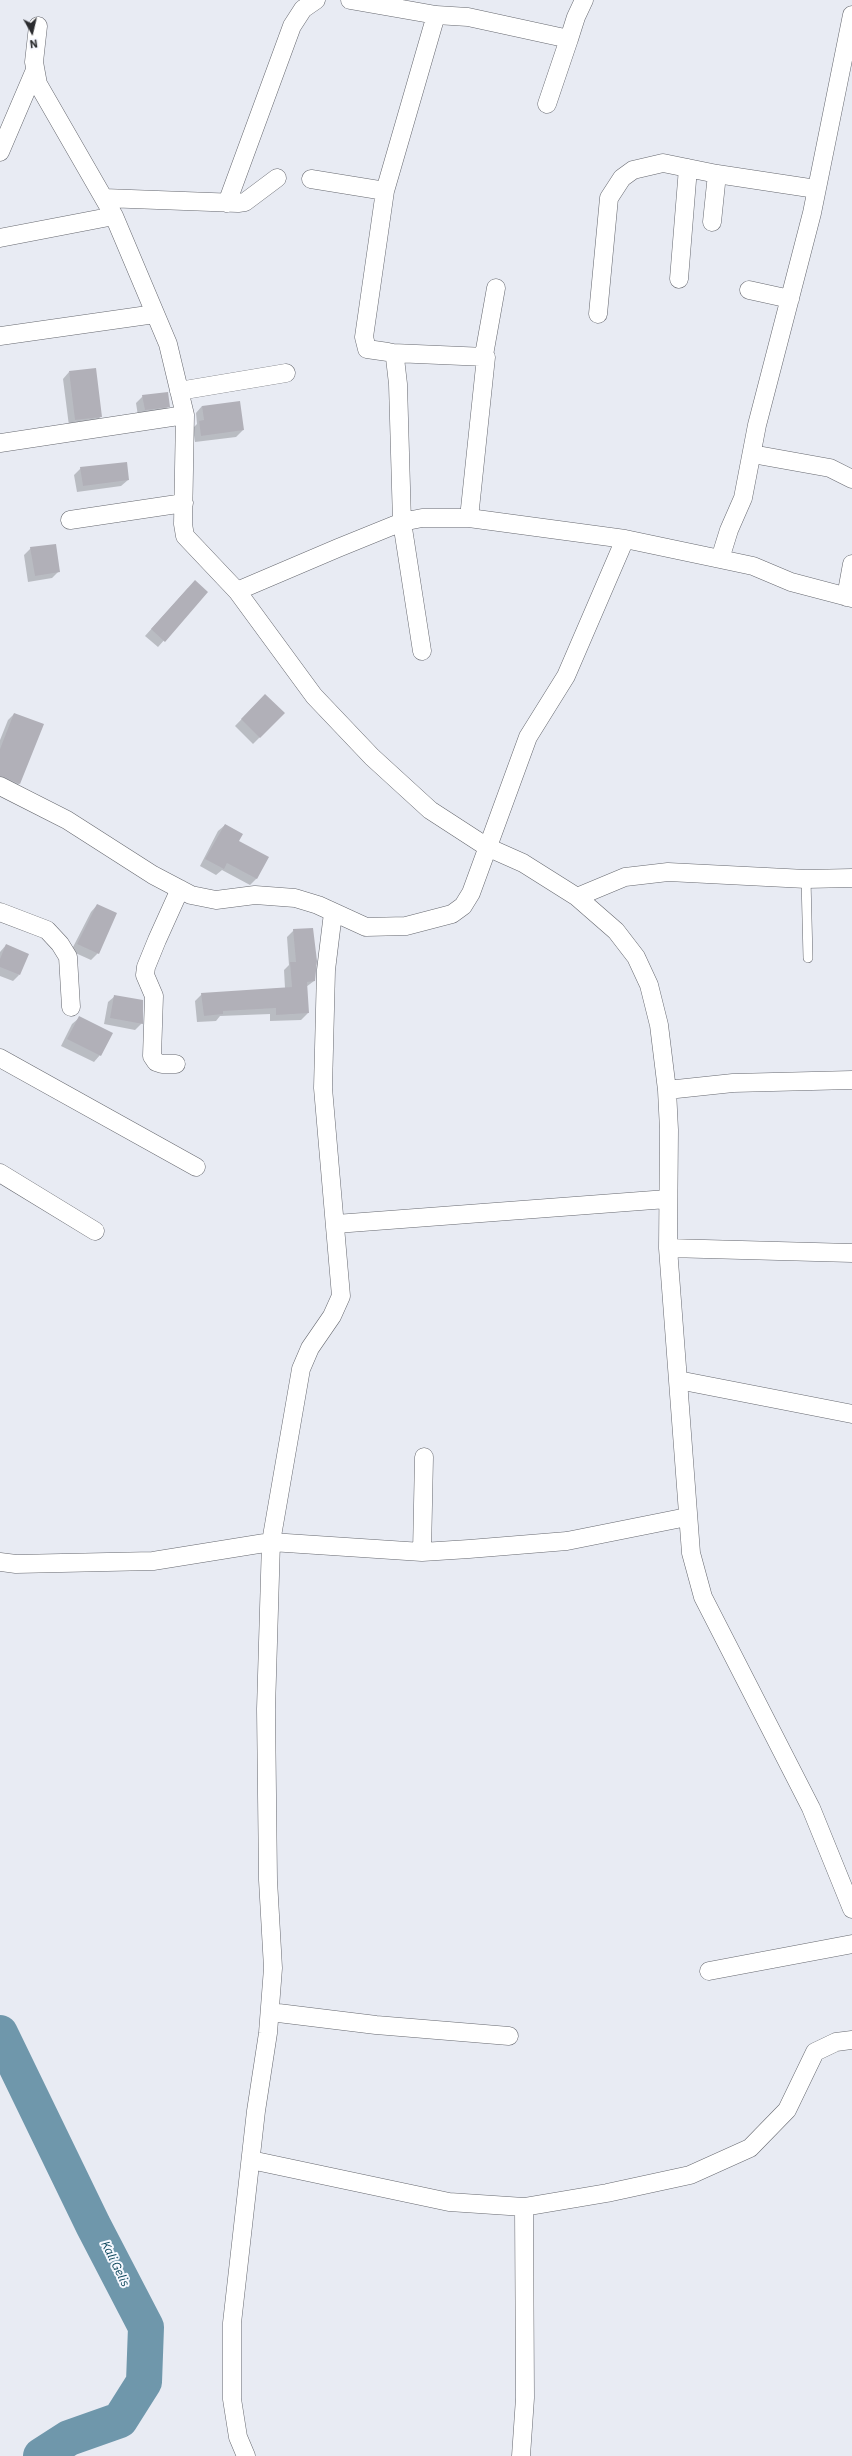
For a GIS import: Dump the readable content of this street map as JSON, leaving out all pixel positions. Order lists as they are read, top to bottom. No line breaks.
{"water":["Kali Gelis"],"north":"bottom"}
